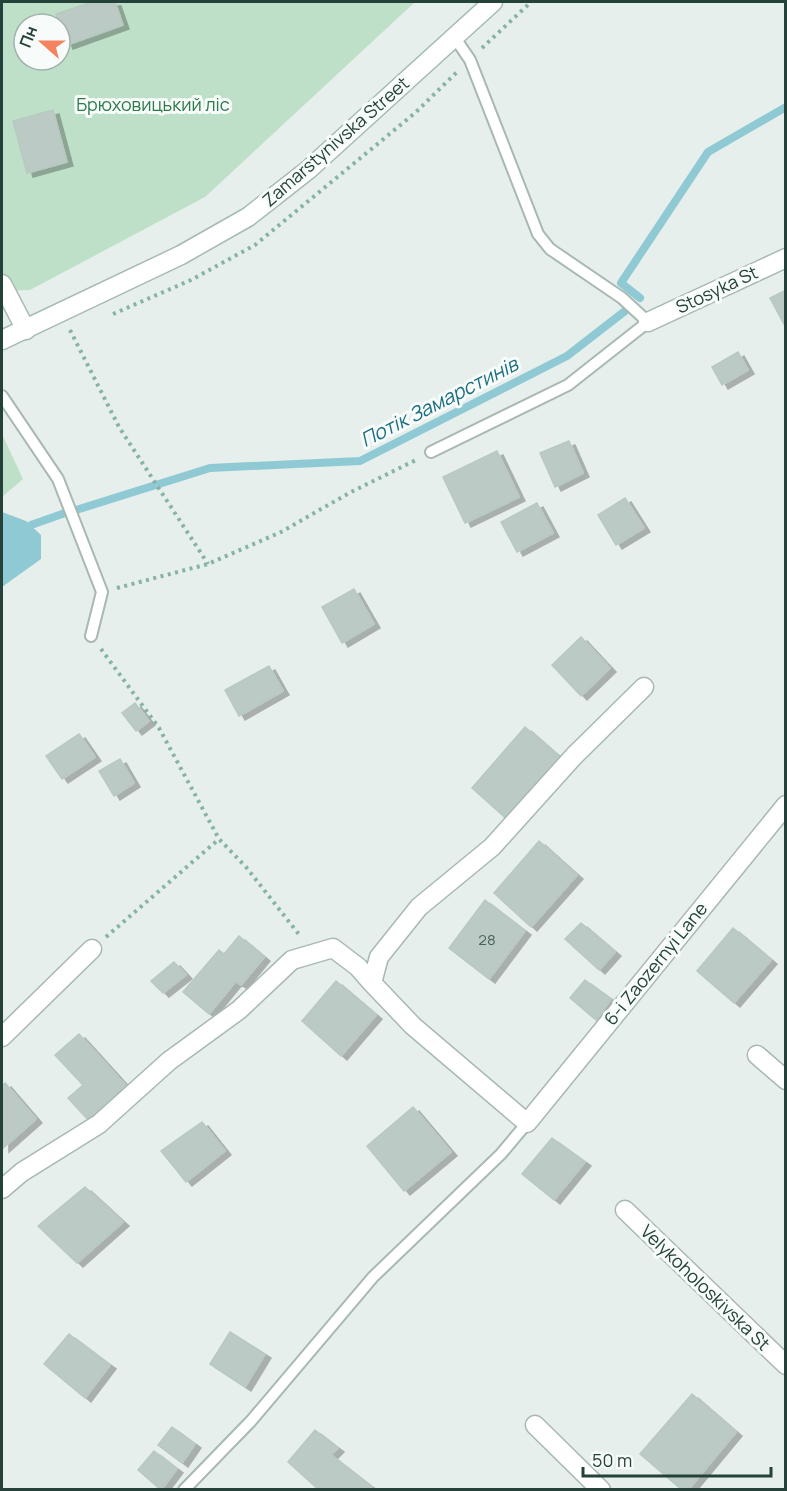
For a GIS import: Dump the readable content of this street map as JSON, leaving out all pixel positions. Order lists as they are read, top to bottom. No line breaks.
{"streets":{"street":["Zamarstynivska Street","Stosyka St","6-i Zaozernyi Lane","Velykoholoskivska St"]},"water":["Потік Замарстинів"],"parks":["Брюховицький ліс"],"house_numbers":["28"],"scale_bar":"50 m","north":"left"}
